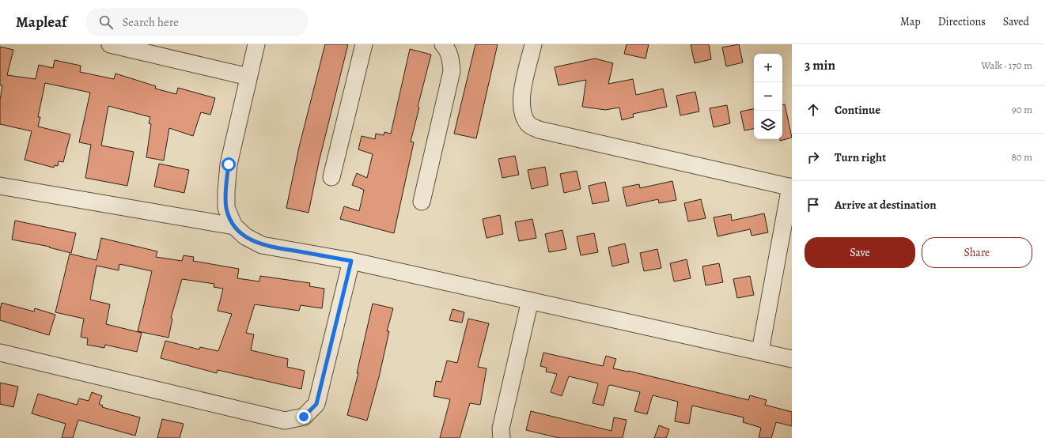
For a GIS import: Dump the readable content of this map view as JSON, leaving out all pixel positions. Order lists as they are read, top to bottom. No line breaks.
{"page":{"header":"Mapleaf","search":"Search here","nav":["Map","Directions","Saved"],"heading":["3 min","Walk · 170 m"],"map_buttons":["+","−"],"list":[["Continue","90 m"],["Turn right","80 m"],"Arrive at destination"],"buttons":["Save","Share"]}}
